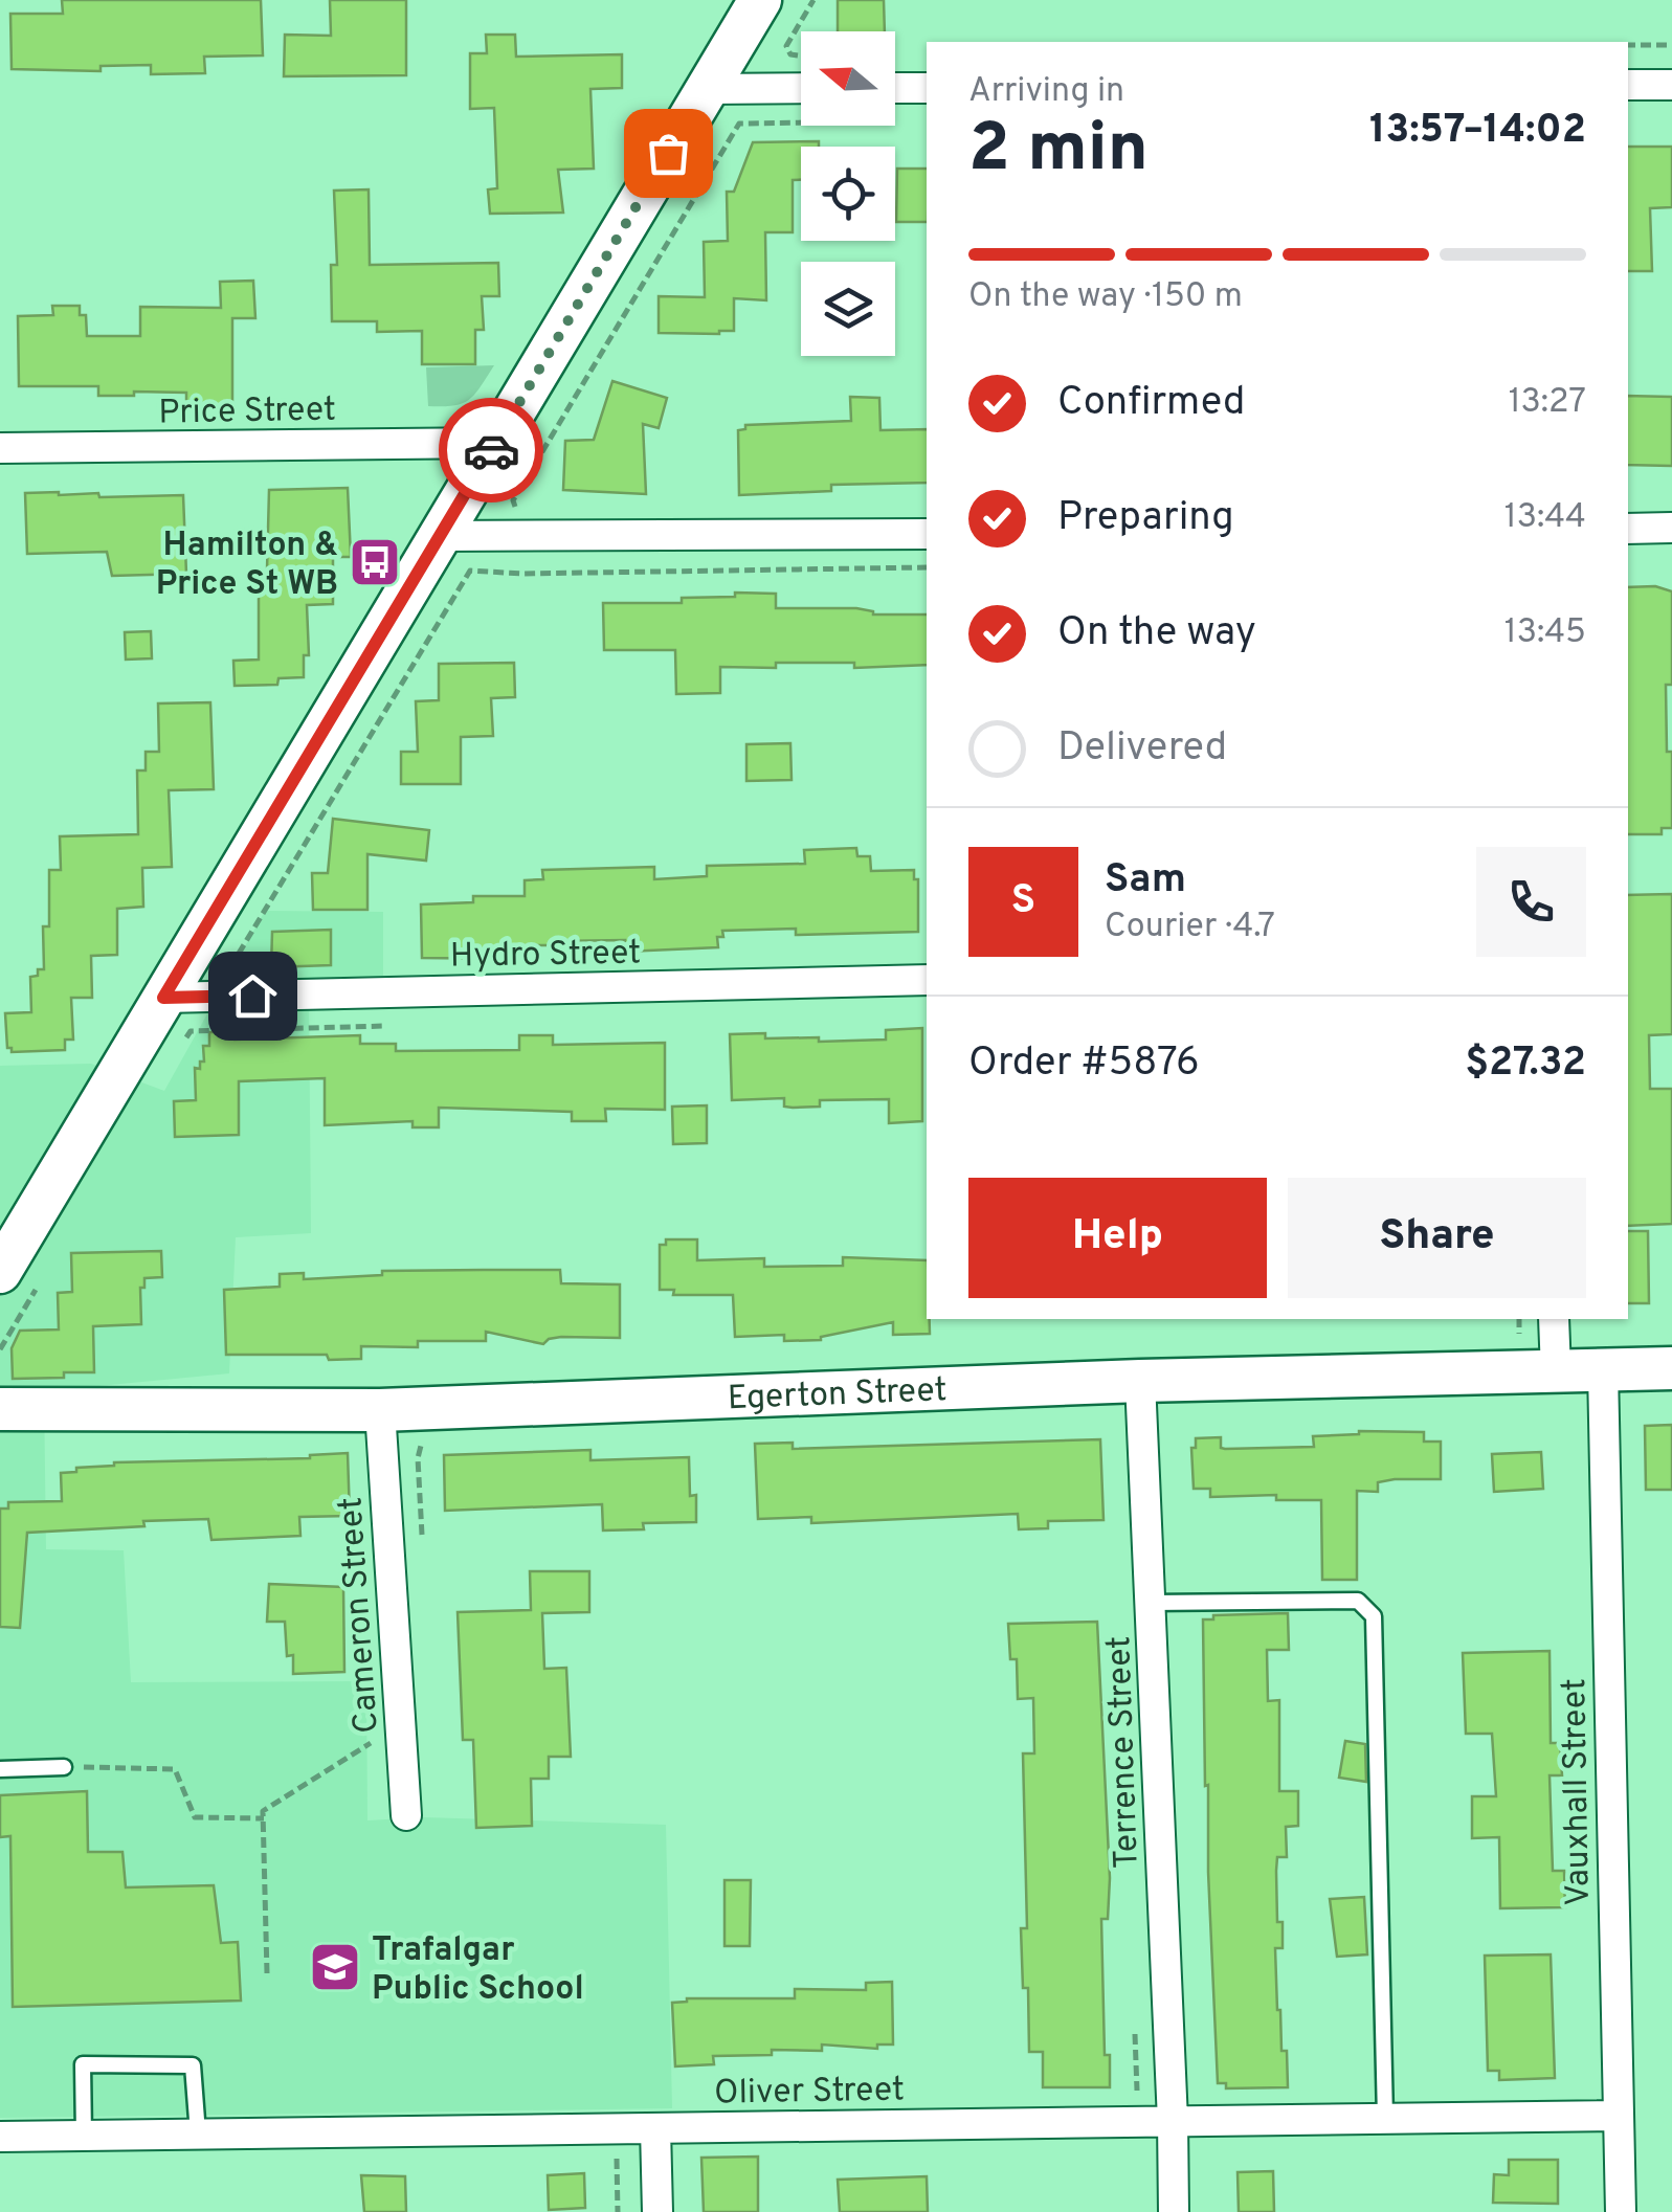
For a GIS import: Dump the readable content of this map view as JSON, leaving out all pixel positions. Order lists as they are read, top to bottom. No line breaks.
{"streets":{"street":["Price Street","Hydro Street","Egerton Street","Cameron Street","Terrence Street","Vauxhall Street","Oliver Street"]},"crossings":[["Egerton Street","Cameron Street"],["Egerton Street","Terrence Street"],["Egerton Street","Vauxhall Street"],["Terrence Street","Oliver Street"],["Vauxhall Street","Oliver Street"]],"places":{"bus stop":["Hamilton & Price St WB"],"school or university":["Trafalgar Public School"]},"north":"left","page":{"heading":["2 min","Arriving in","13:57–14:02"],"panel":["Sam","Courier · 4.7","Order #5876","$27.32"],"bar":"On the way · 150 m","list":[["Confirmed","13:27"],["Preparing","13:44"],["On the way","13:45"],"Delivered"],"round":"S","buttons":["Help","Share"]}}
